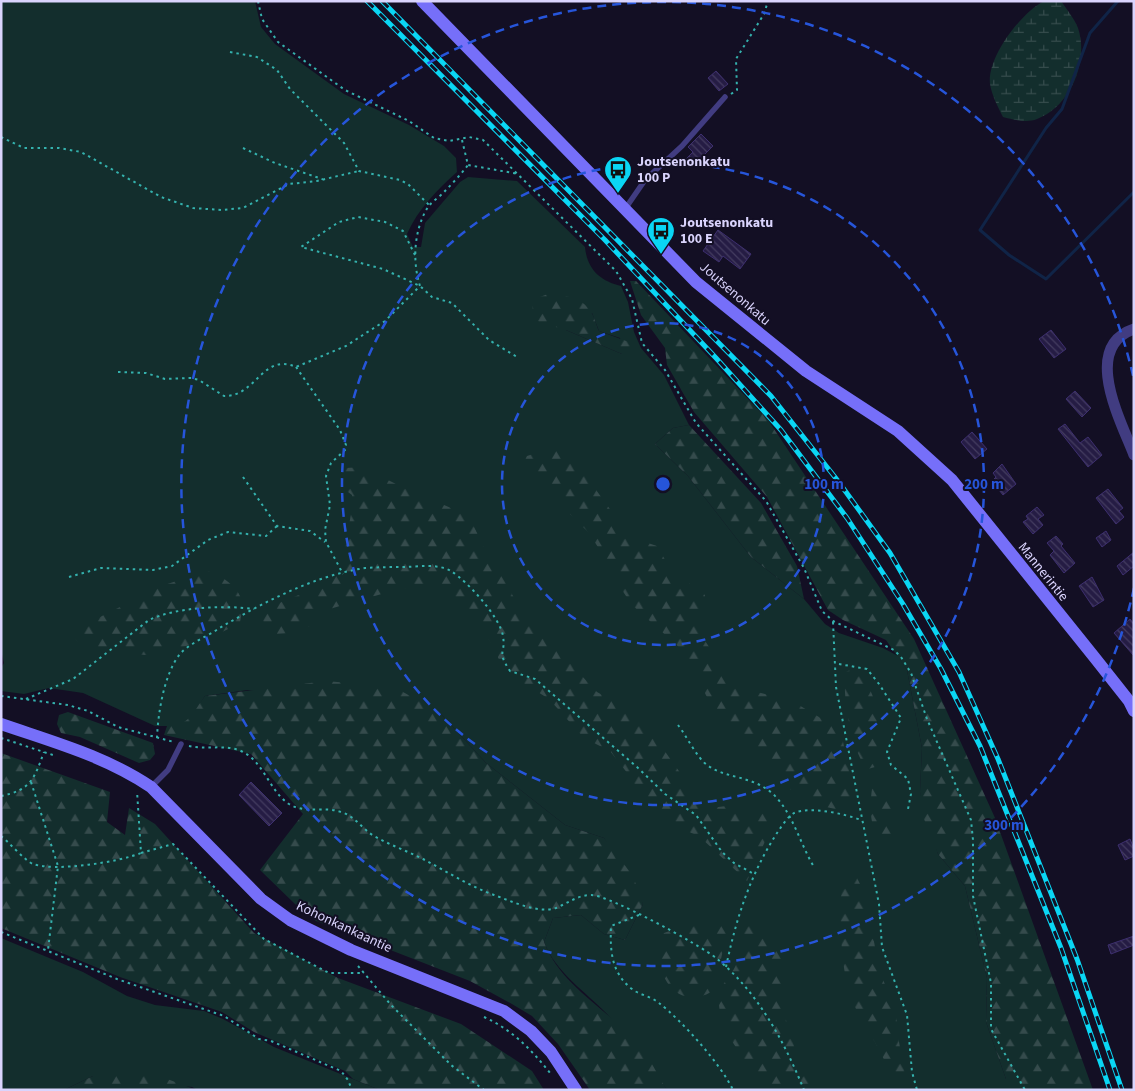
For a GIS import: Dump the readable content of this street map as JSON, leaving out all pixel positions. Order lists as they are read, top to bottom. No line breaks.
{"streets":{"street":["Joutsenonkatu","Mannerintie","Kohonkankaantie"]},"crossings":[["Joutsenonkatu","Mannerintie"]],"places":{"bus stop":["Joutsenonkatu 100 P","Joutsenonkatu 100 E"]},"rings":["100 m","200 m","300 m"]}
